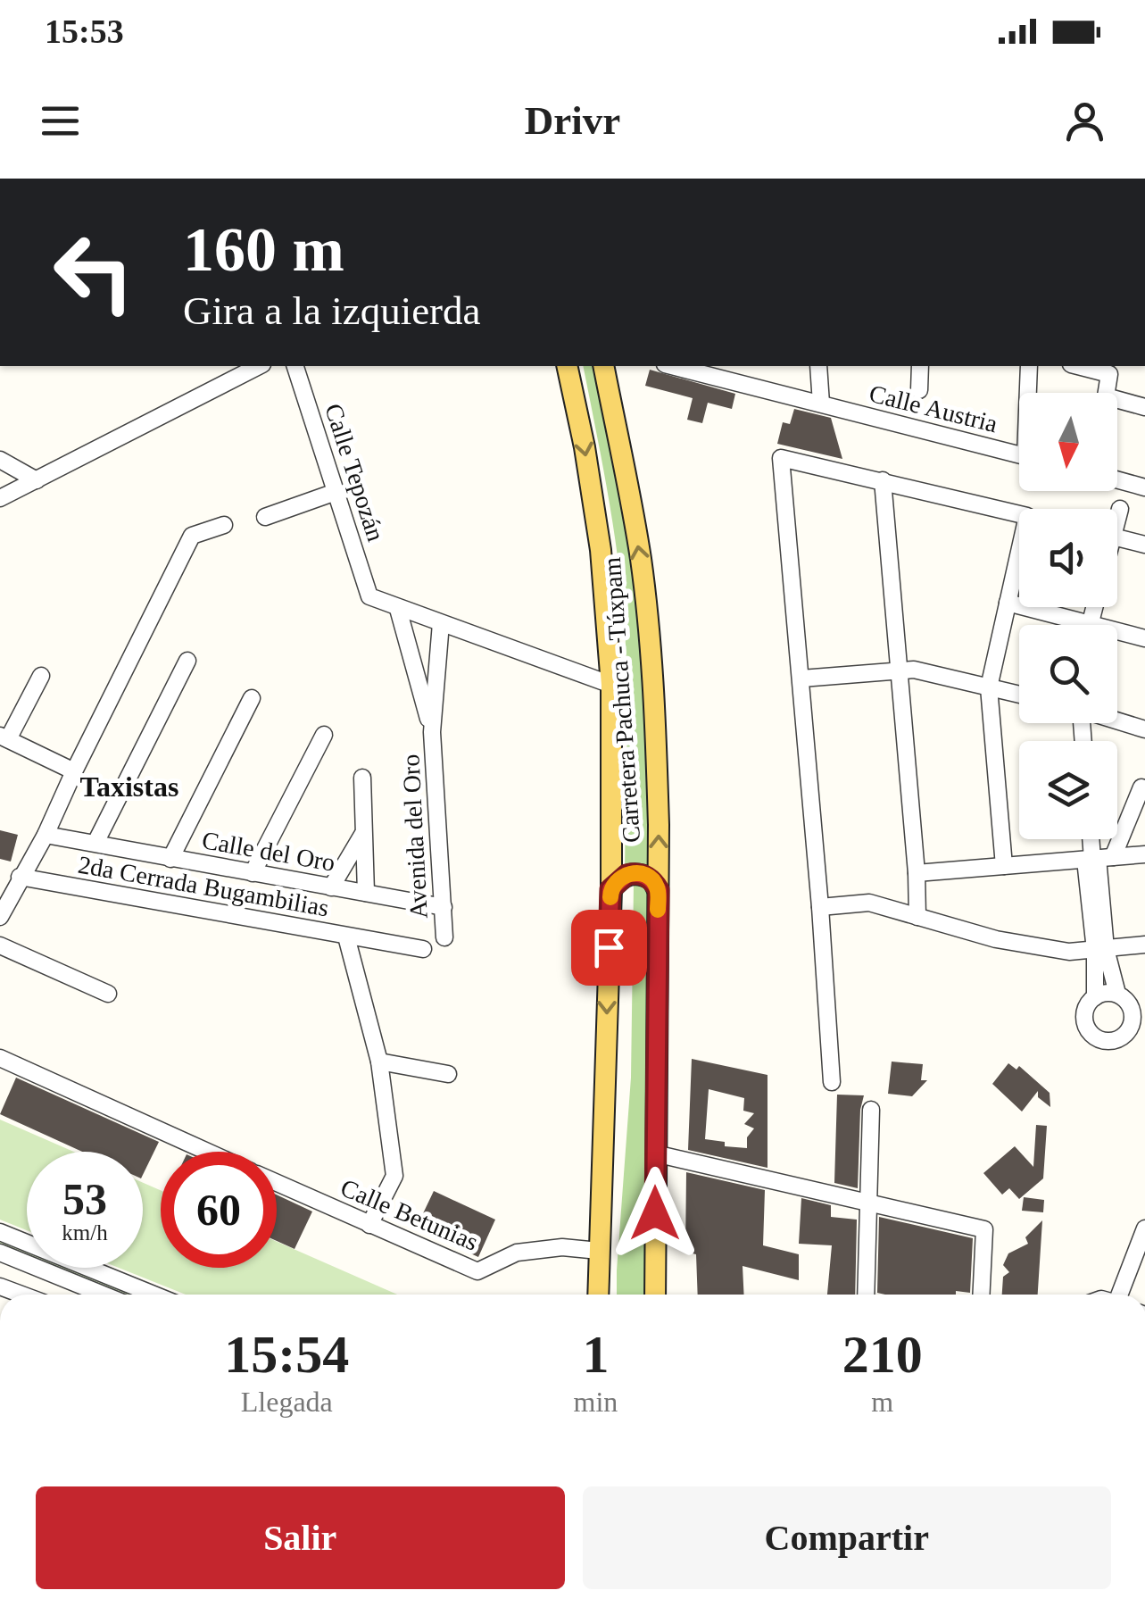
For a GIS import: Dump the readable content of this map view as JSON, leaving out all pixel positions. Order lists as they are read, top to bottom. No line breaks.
{"streets":{"main road":["Carretera Pachuca - Túxpam"],"street":["Calle Austria","Calle Tepozán","Avenida del Oro","Calle del Oro","2da Cerrada Bugambilias","Calle Betunias"]},"crossings":[["Calle Tepozán","Avenida del Oro"],["Carretera Pachuca - Túxpam","Calle Betunias"],["Avenida del Oro","Calle del Oro"],["2da Cerrada Bugambilias","Calle Betunias"]],"districts":["Taxistas"],"north":"bottom","page":{"status":"15:53","header":"Drivr","turn":["160 m","Gira a la izquierda"],"speed":"53 km/h","limit":"60","eta":["15:54","Llegada","1","min","210","m"],"buttons":["Salir","Compartir"]}}
